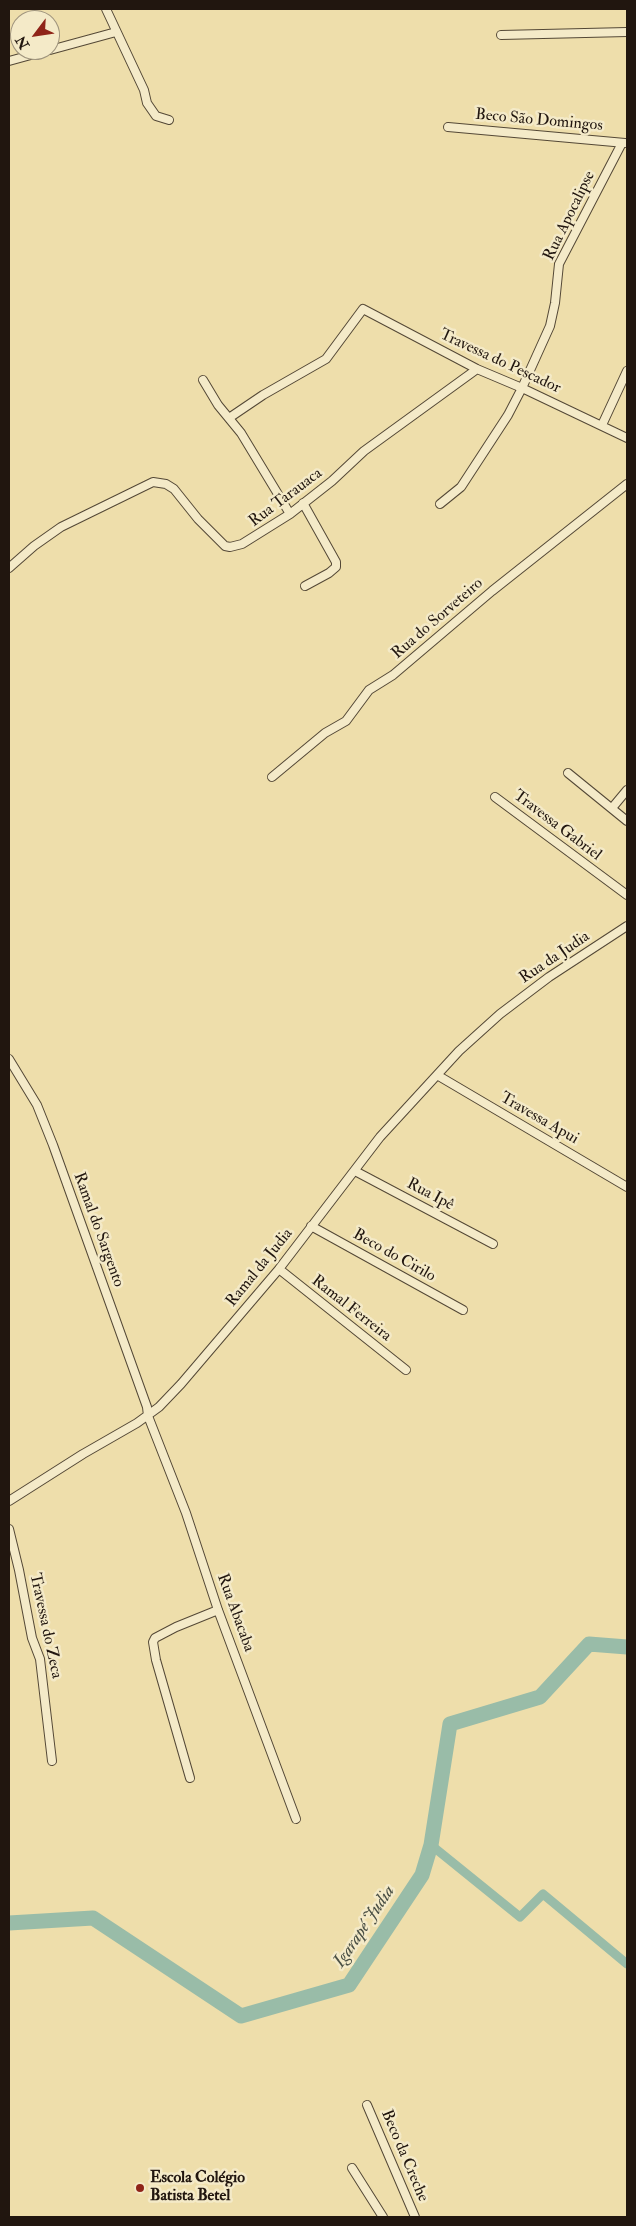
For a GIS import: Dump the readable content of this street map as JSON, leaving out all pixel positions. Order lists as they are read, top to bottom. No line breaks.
{"streets":{"street":["Beco São Domingos","Rua Apocalipse","Travessa do Pescador","Rua Tarauaca","Rua do Sorveteiro","Travessa Gabriel","Rua da Judia","Travessa Apui","Rua Ipê","Ramal do Sargento","Beco do Cirilo","Ramal da Judia","Ramal Ferreira","Rua Abacaba","Travessa do Zeca","Beco da Creche"]},"crossings":[["Beco São Domingos","Rua Apocalipse"],["Rua Apocalipse","Travessa do Pescador"],["Travessa do Pescador","Rua Tarauaca"],["Rua da Judia","Ramal da Judia"],["Travessa Apui","Ramal da Judia"],["Rua Ipê","Ramal da Judia"],["Ramal do Sargento","Ramal da Judia"],["Ramal do Sargento","Rua Abacaba"],["Beco do Cirilo","Ramal da Judia"],["Ramal da Judia","Ramal Ferreira"],["Ramal da Judia","Rua Abacaba"]],"water":["Igarapé Judia"],"places":["Escola Colégio Batista Betel"],"north":"bottom left"}
